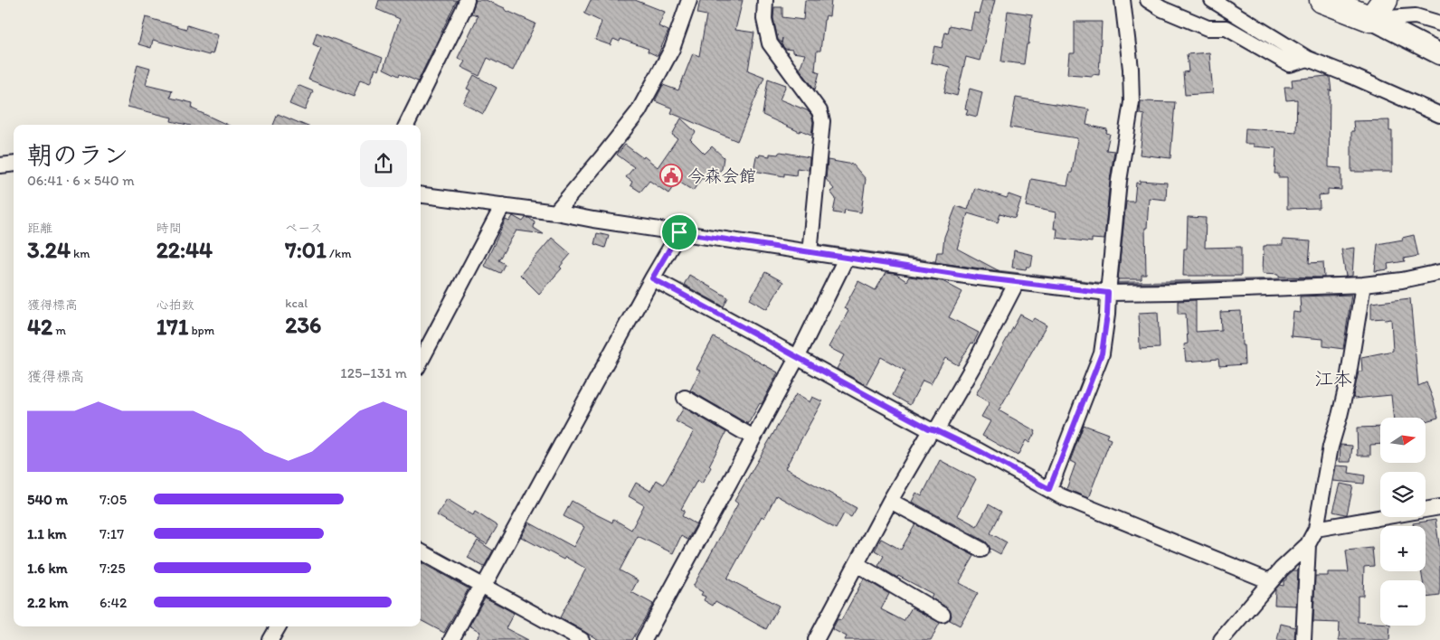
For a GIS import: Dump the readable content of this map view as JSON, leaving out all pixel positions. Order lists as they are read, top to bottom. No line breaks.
{"districts":["江本"],"places":{"public building":["今森会館"]},"north":"right","page":{"heading":["朝のラン","06:41 · 6 × 540 m"],"stats":[["距離","3.24 km"],["時間","22:44"],["ペース","7:01 /km"],["獲得標高","42 m"],["心拍数","171 bpm"],["kcal","236"]],"chart":["獲得標高","125–131 m"],"map_buttons":["+","−"],"list":[{"name":"540 m","note":"7:05"},{"name":"1.1 km","note":"7:17"},{"name":"1.6 km","note":"7:25"},{"name":"2.2 km","note":"6:42"}]}}
